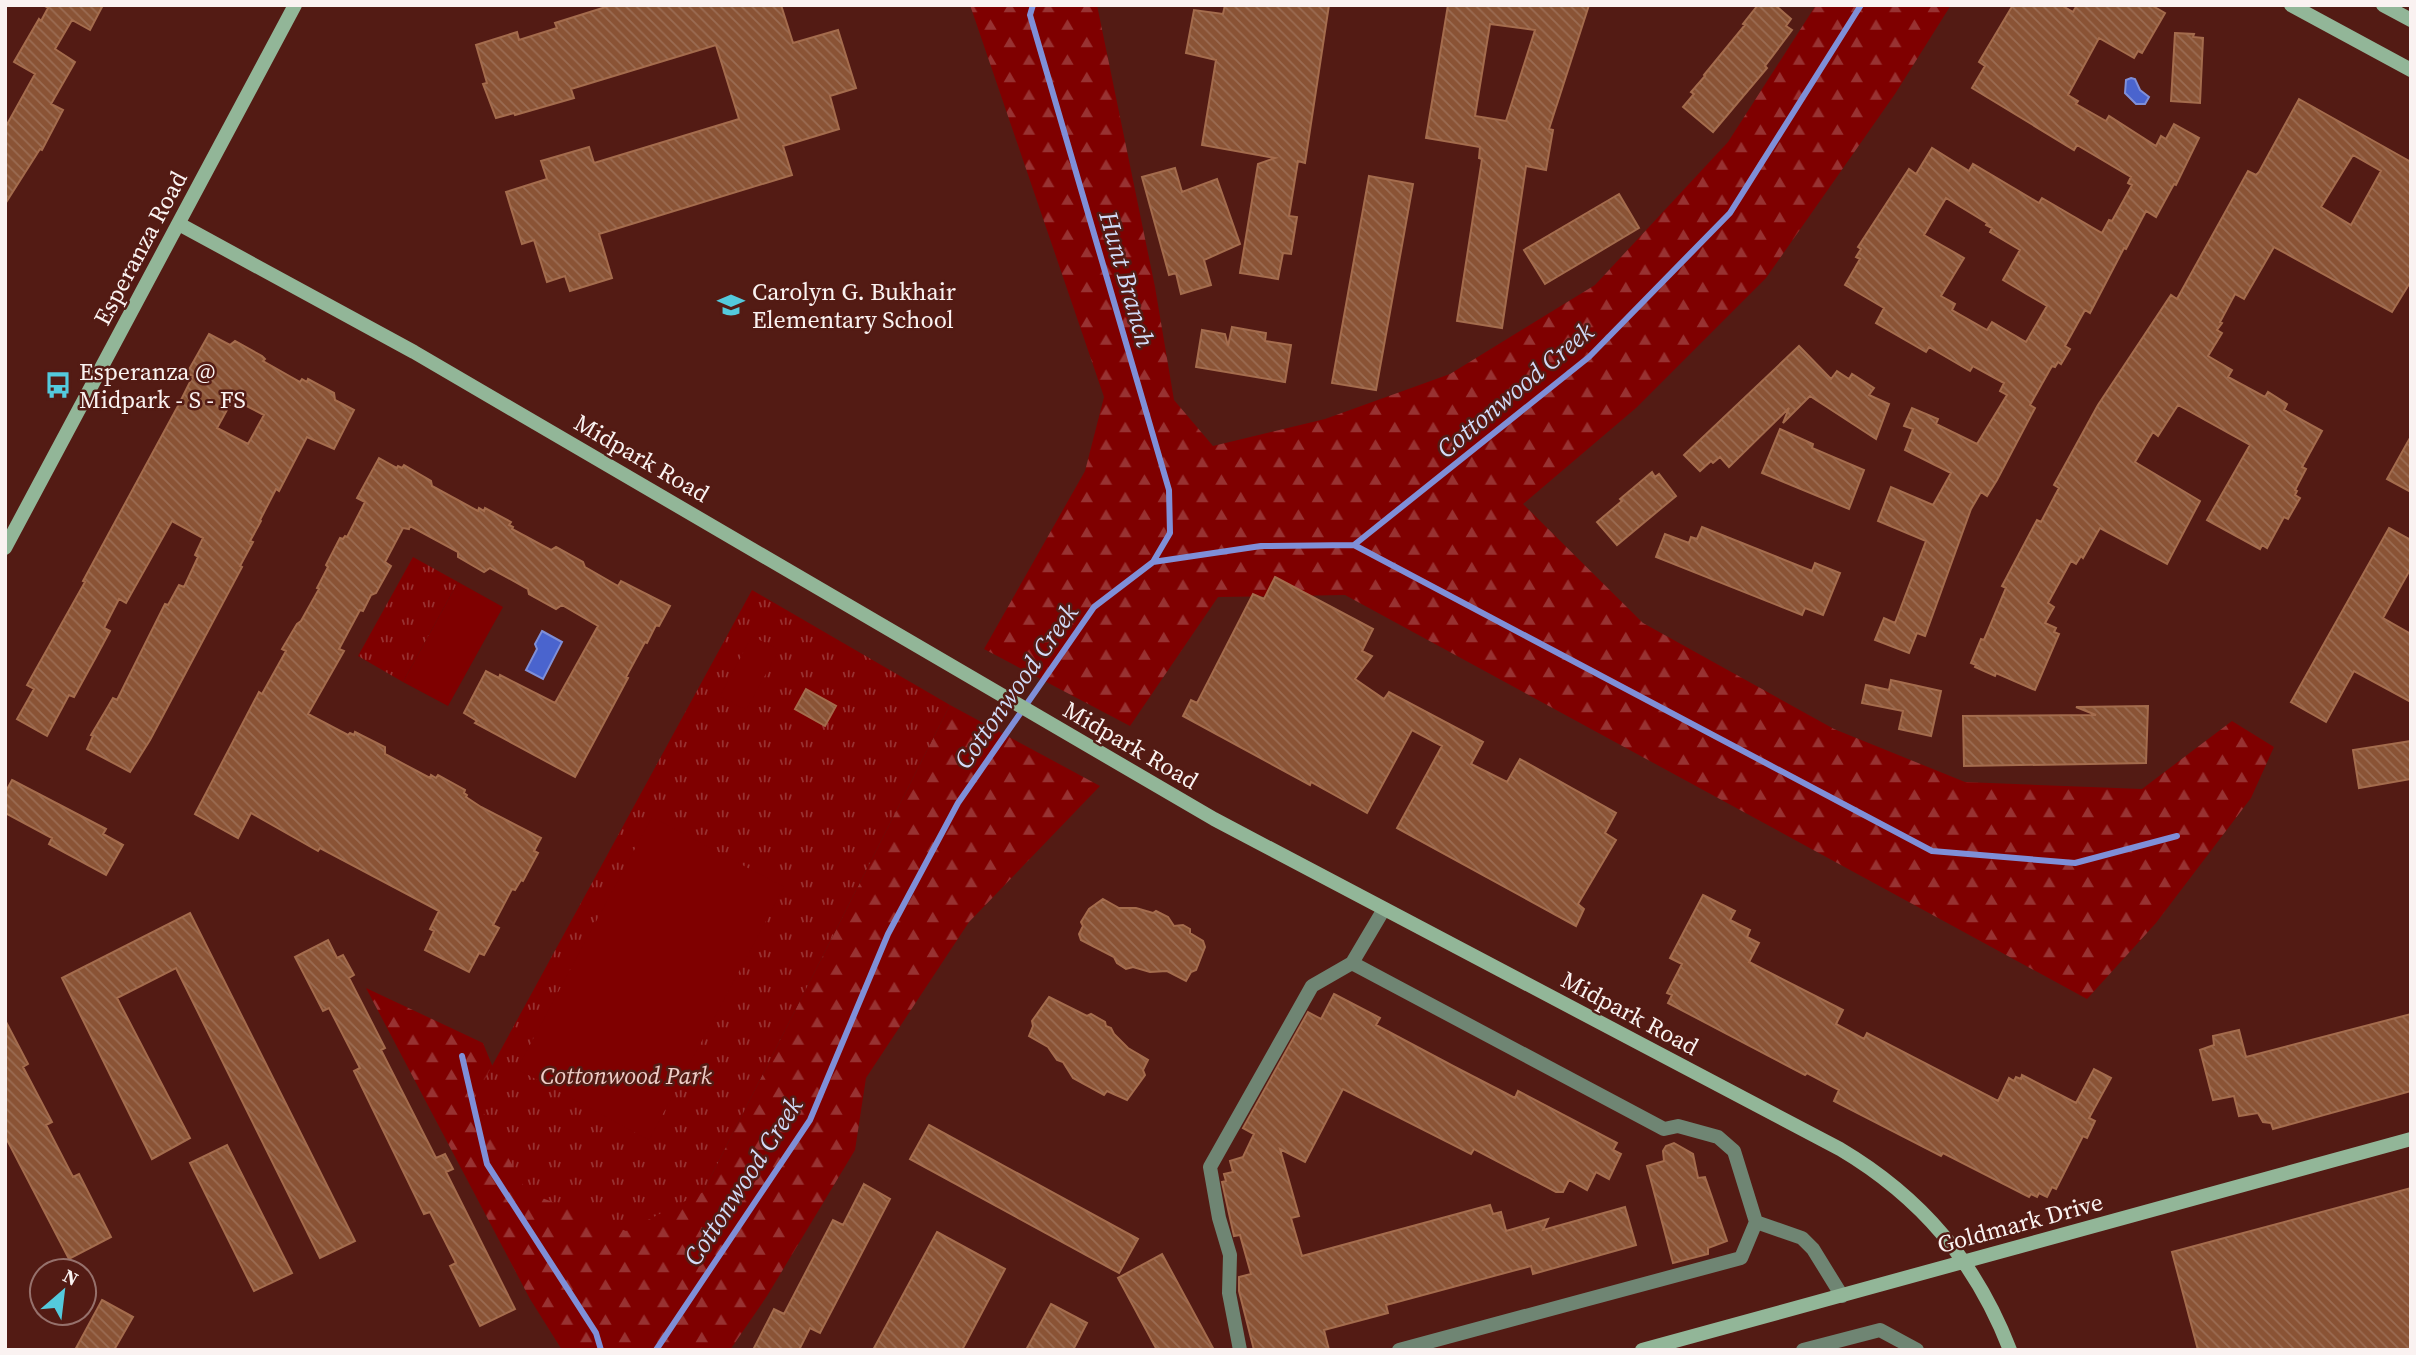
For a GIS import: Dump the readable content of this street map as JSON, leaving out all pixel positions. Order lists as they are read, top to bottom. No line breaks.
{"streets":{"street":["Esperanza Road","Midpark Road","Goldmark Drive"]},"crossings":[["Esperanza Road","Midpark Road"],["Midpark Road","Goldmark Drive"]],"water":["Hunt Branch","Cottonwood Creek"],"parks":["Cottonwood Park"],"places":{"school or university":["Carolyn G. Bukhair Elementary School"],"bus stop":["Esperanza @ Midpark - S - FS"]},"north":"top right"}
